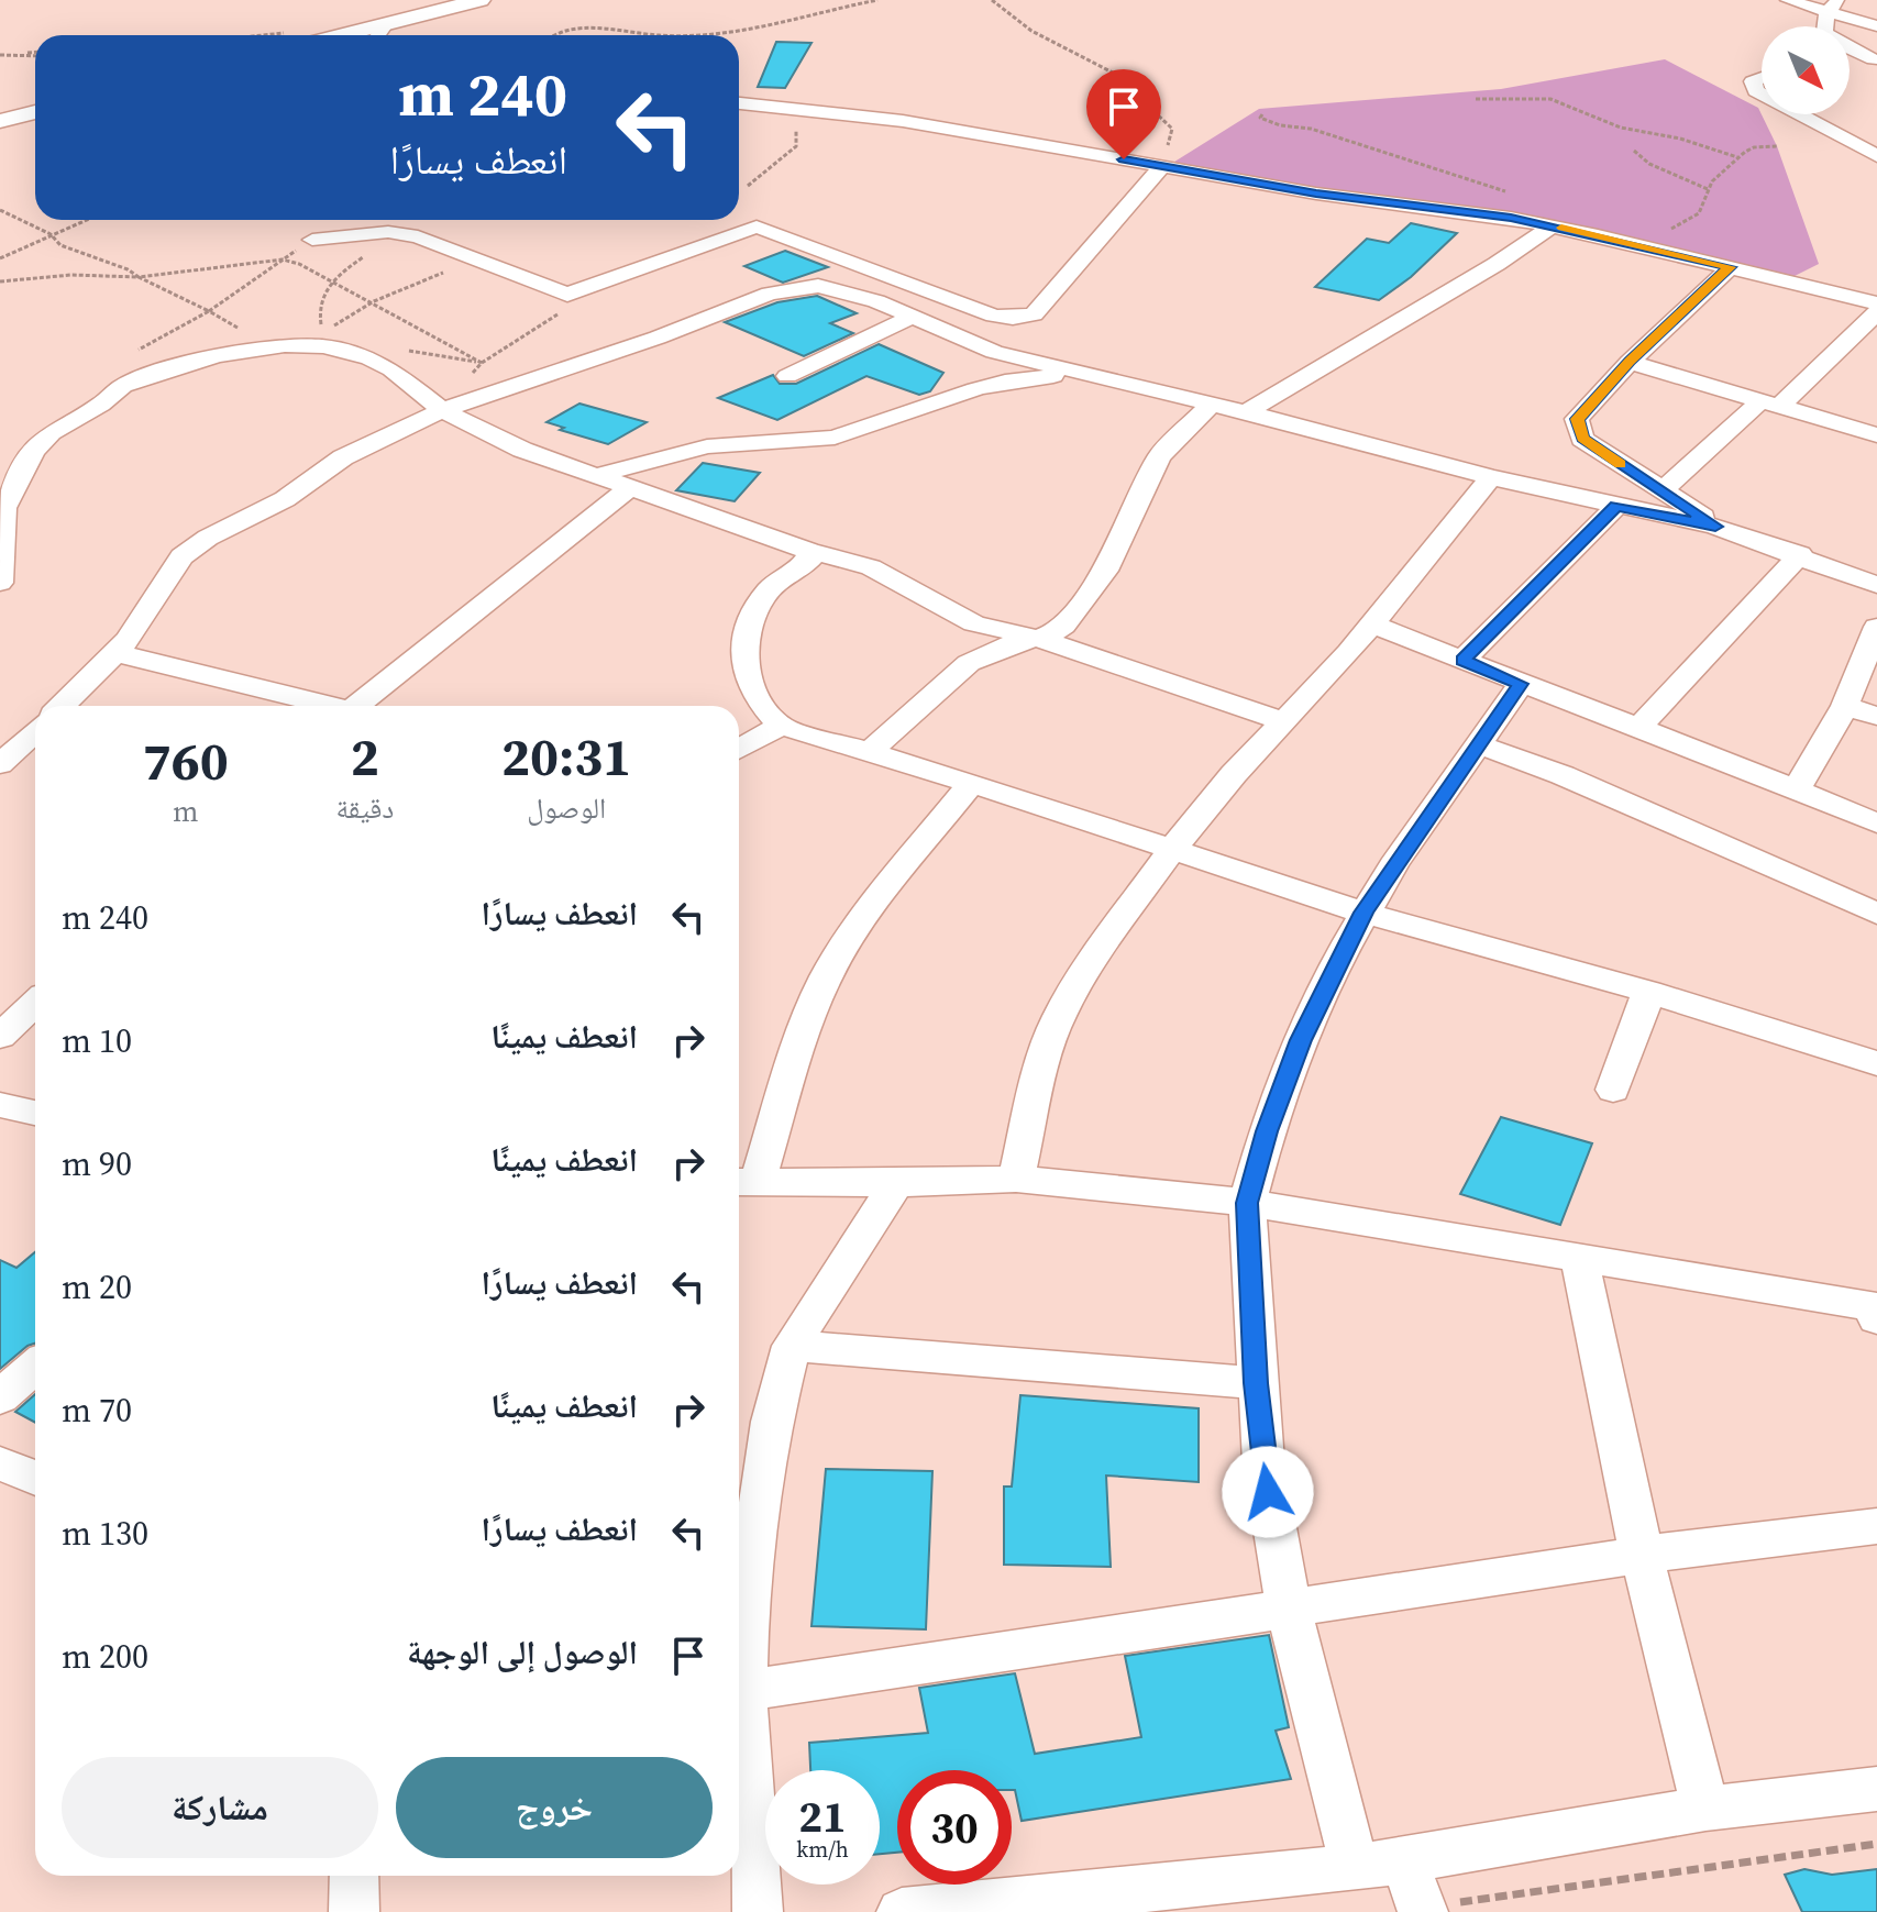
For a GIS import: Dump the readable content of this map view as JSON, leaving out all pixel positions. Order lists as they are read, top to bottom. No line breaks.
{"north":"bottom right","page":{"turn":["240 m","انعطف يسارًا"],"eta":["20:31","الوصول","2","دقيقة","760","m"],"list":[{"name":"انعطف يسارًا","value":"240 m"},{"name":"انعطف يمينًا","value":"10 m"},{"name":"انعطف يمينًا","value":"90 m"},{"name":"انعطف يسارًا","value":"20 m"},{"name":"انعطف يمينًا","value":"70 m"},{"name":"انعطف يسارًا","value":"130 m"},{"name":"الوصول إلى الوجهة","value":"200 m"}],"buttons":["خروج","مشاركة"],"speed":"21 km/h","limit":"30"}}
